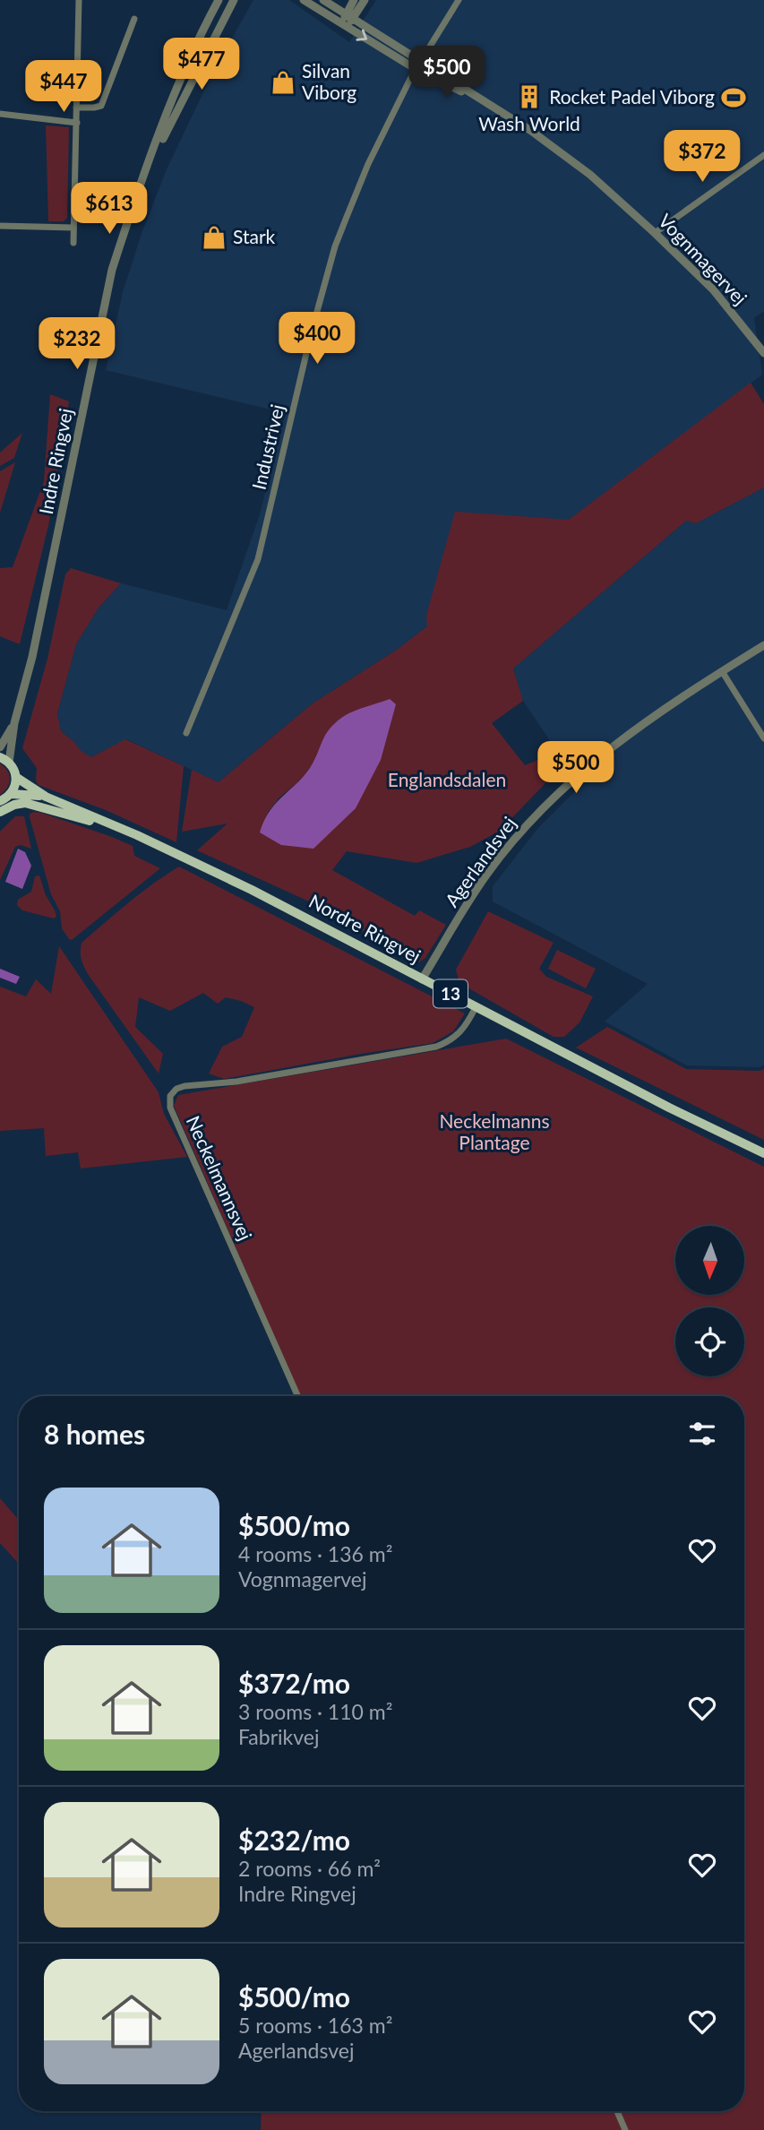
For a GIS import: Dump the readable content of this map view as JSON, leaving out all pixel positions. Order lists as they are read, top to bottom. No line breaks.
{"streets":{"main road":["Nordre Ringvej","13"],"street":["Vognmagervej","Industrivej","Indre Ringvej","Agerlandsvej","Neckelmannsvej"]},"crossings":[["Vognmagervej","Industrivej"],["Agerlandsvej","Nordre Ringvej"],["Nordre Ringvej","13"],["Nordre Ringvej","Neckelmannsvej"]],"parks":["Englandsdalen","Neckelmanns Plantage"],"places":{"shop":["Silvan Viborg","Stark"],"building":["Wash World"],"sports":["Rocket Padel Viborg"]},"north":"bottom","page":{"price":["$477","$500","$447","$372","$613","$400","$232","$500"],"heading":"8 homes","list":[{"name":"$500/mo","note":"4 rooms · 136 m² · Vognmagervej"},{"name":"$372/mo","note":"3 rooms · 110 m² · Fabrikvej"},{"name":"$232/mo","note":"2 rooms · 66 m² · Indre Ringvej"},{"name":"$500/mo","note":"5 rooms · 163 m² · Agerlandsvej"}]}}
